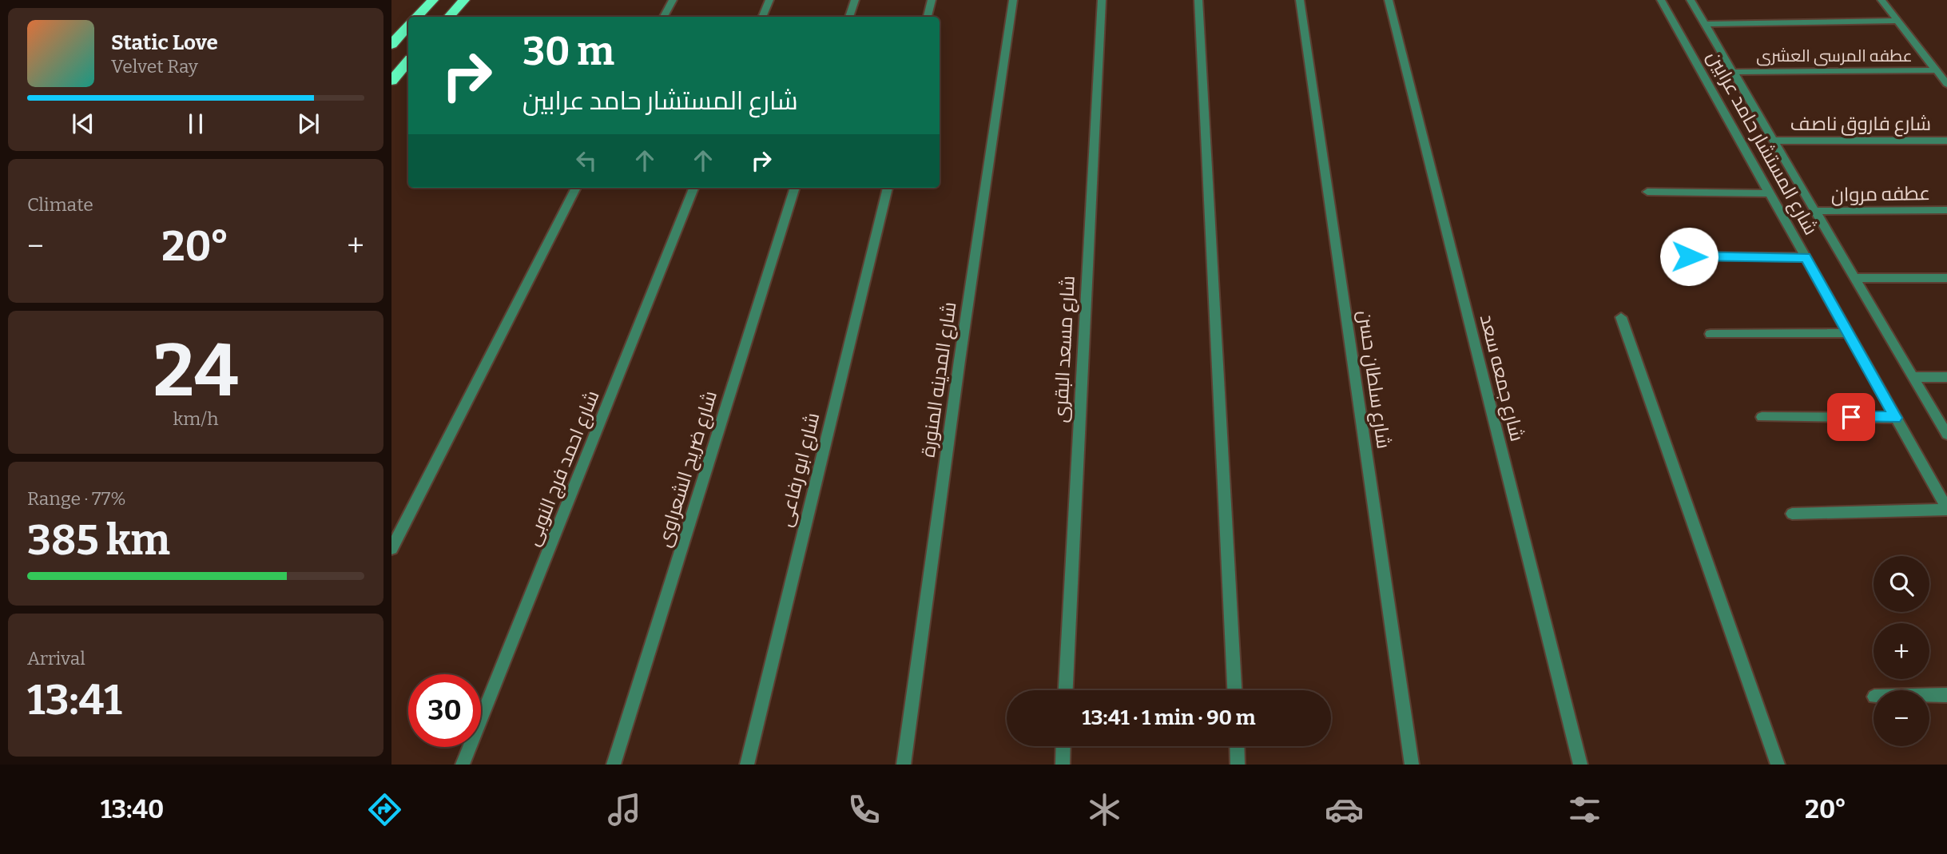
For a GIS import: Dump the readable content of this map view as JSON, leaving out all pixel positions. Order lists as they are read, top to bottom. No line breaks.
{"streets":{"street":["عطفه المرسى العشرى","شارع فاروق ناصف","شارع المستشار حامد عرابين","عطفه مروان","شارع مسعد البقرى","شارع جمعه سعد","شارع المدينه المنورة","شارع سلطان حسن","شارع احمد فرج النوبى","شارع ضريح الشعراوى","شارع ابو رفاعى"]},"crossings":[["عطفه المرسى العشرى","شارع المستشار حامد عرابين"],["شارع فاروق ناصف","شارع المستشار حامد عرابين"],["شارع المستشار حامد عرابين","عطفه مروان"]],"page":{"turn":["30 m","شارع المستشار حامد عرابين"],"song":["Static Love","Velvet Ray"],"tile":["Climate",["24","km/h"],["Range · 77%","385 km"],["Arrival","13:41"]],"heat":["−","20°","+"],"map_buttons":["+","−"],"limit":"30","trip":"13:41 · 1 min · 90 m","tabs":["13:40","20°"]}}
